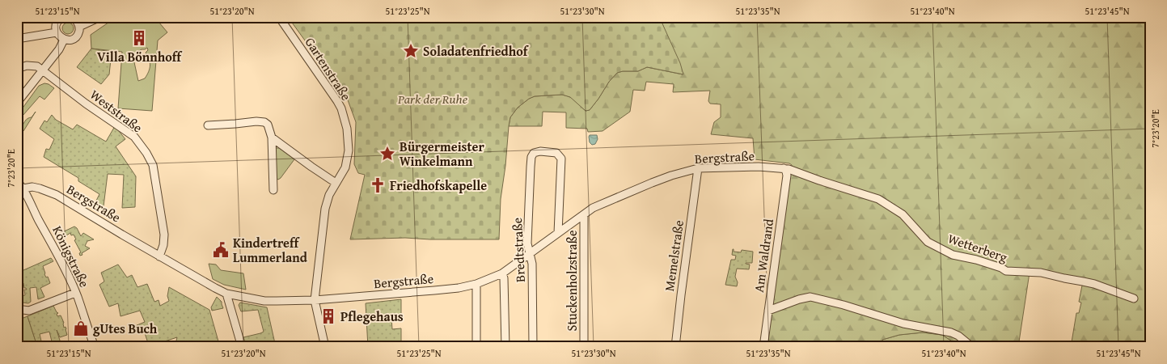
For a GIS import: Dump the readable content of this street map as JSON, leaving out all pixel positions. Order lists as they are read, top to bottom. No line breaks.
{"streets":{"street":["Gartenstraße","Weststraße","Bergstraße","Wetterberg","Bredtstraße","Memelstraße","Am Waldrand","Königstraße","Stuckenholzstraße"]},"crossings":[["Gartenstraße","Bergstraße"],["Weststraße","Bergstraße"],["Bergstraße","Wetterberg"],["Bergstraße","Bredtstraße"],["Bergstraße","Memelstraße"],["Bergstraße","Am Waldrand"],["Bergstraße","Königstraße"],["Bergstraße","Stuckenholzstraße"],["Wetterberg","Am Waldrand"],["Bredtstraße","Stuckenholzstraße"]],"parks":["Park der Ruhe"],"places":{"building":["Villa Bönnhoff","Pflegehaus"],"place":["Soladatenfriedhof","Bürgermeister Winkelmann"],"church":["Friedhofskapelle"],"public building":["Kindertreff Lummerland"],"shop":["gUtes Buch"]},"coordinates":["51°23'15\"N","51°23'20\"N","51°23'25\"N","51°23'30\"N","51°23'35\"N","51°23'40\"N","51°23'45\"N","7°23'20\"E"]}
